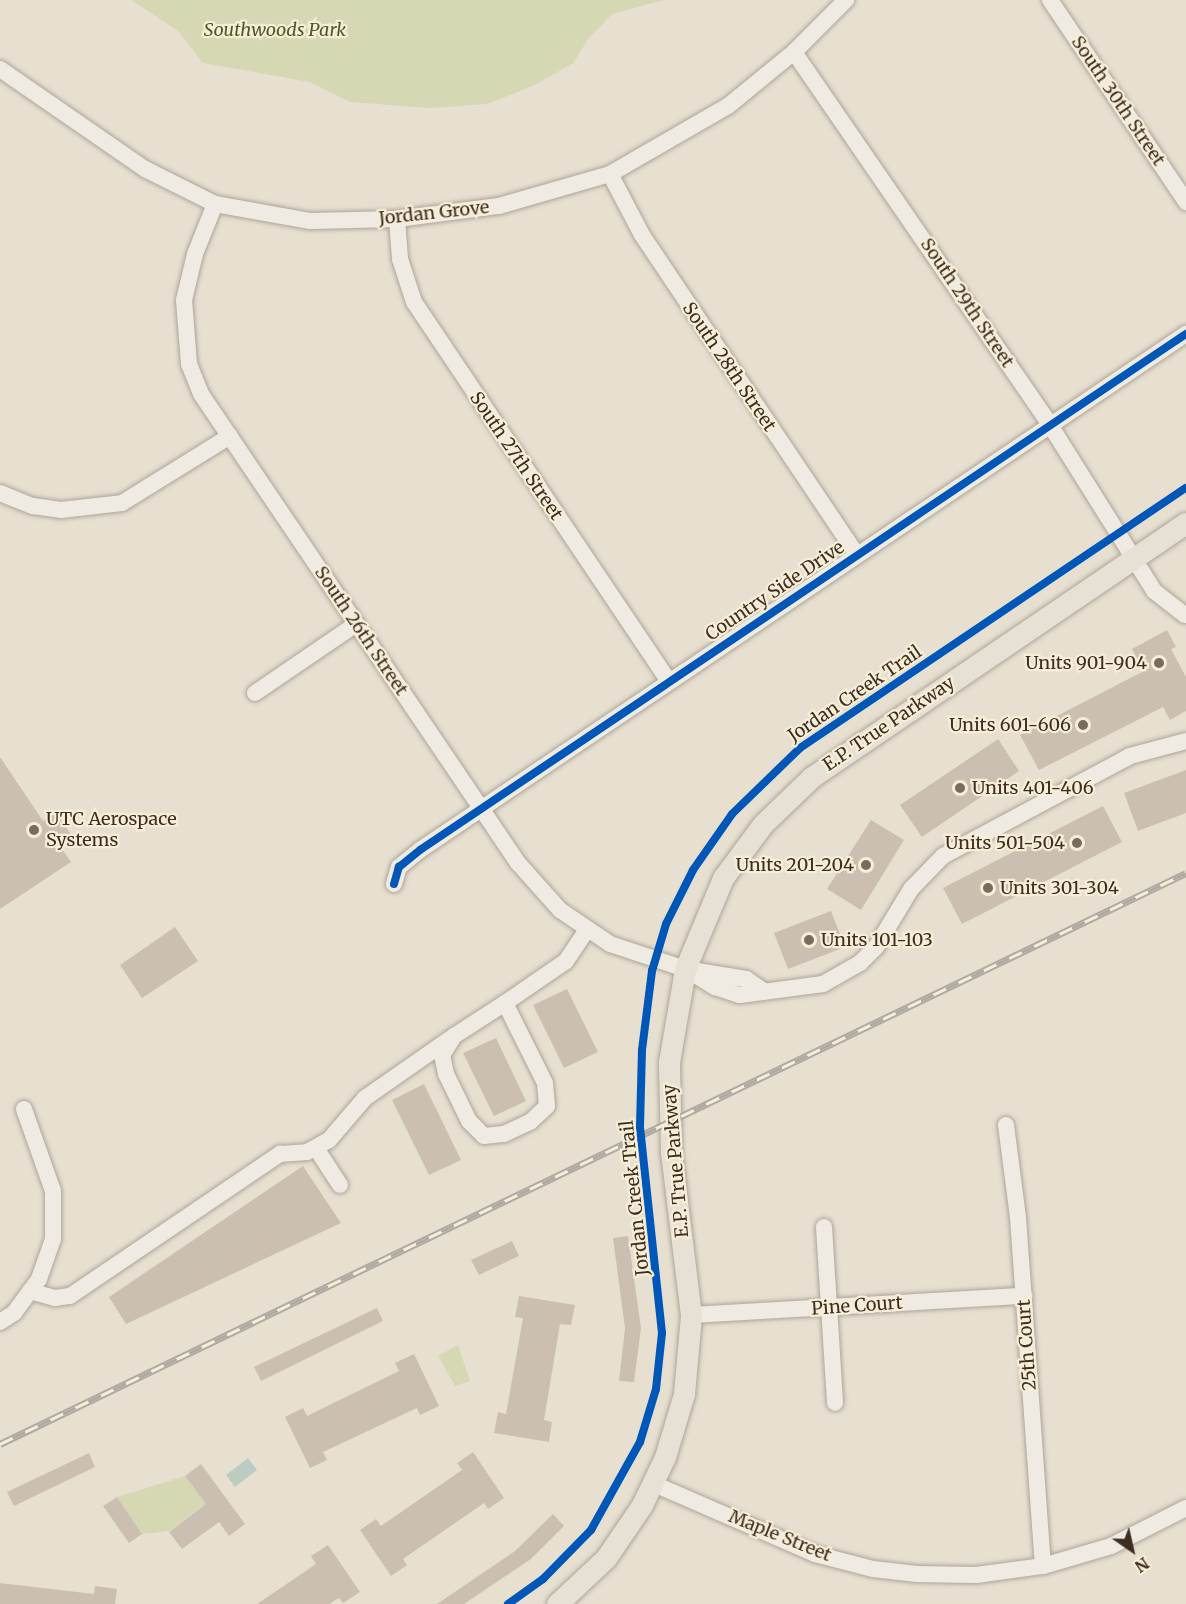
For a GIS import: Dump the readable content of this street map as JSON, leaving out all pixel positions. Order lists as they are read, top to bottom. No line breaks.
{"streets":{"main road":["E.P. True Parkway"],"street":["South 30th Street","Jordan Grove","South 29th Street","South 28th Street","South 27th Street","Country Side Drive","South 26th Street","Pine Court","25th Court","Maple Street"],"cycle path":["Jordan Creek Trail"]},"crossings":[["Jordan Grove","South 29th Street"],["Jordan Grove","South 28th Street"],["Jordan Grove","South 27th Street"],["Jordan Grove","South 26th Street"],["South 29th Street","Country Side Drive"],["South 29th Street","E.P. True Parkway"],["South 28th Street","Country Side Drive"],["South 27th Street","Country Side Drive"],["Country Side Drive","South 26th Street"],["South 26th Street","E.P. True Parkway"],["E.P. True Parkway","Pine Court"],["E.P. True Parkway","Maple Street"],["Pine Court","25th Court"],["25th Court","Maple Street"]],"parks":["Southwoods Park"],"places":["Units 901-904","Units 601-606","Units 401-406","UTC Aerospace Systems","Units 501-504","Units 201-204","Units 301-304","Units 101-103"],"north":"bottom right"}
